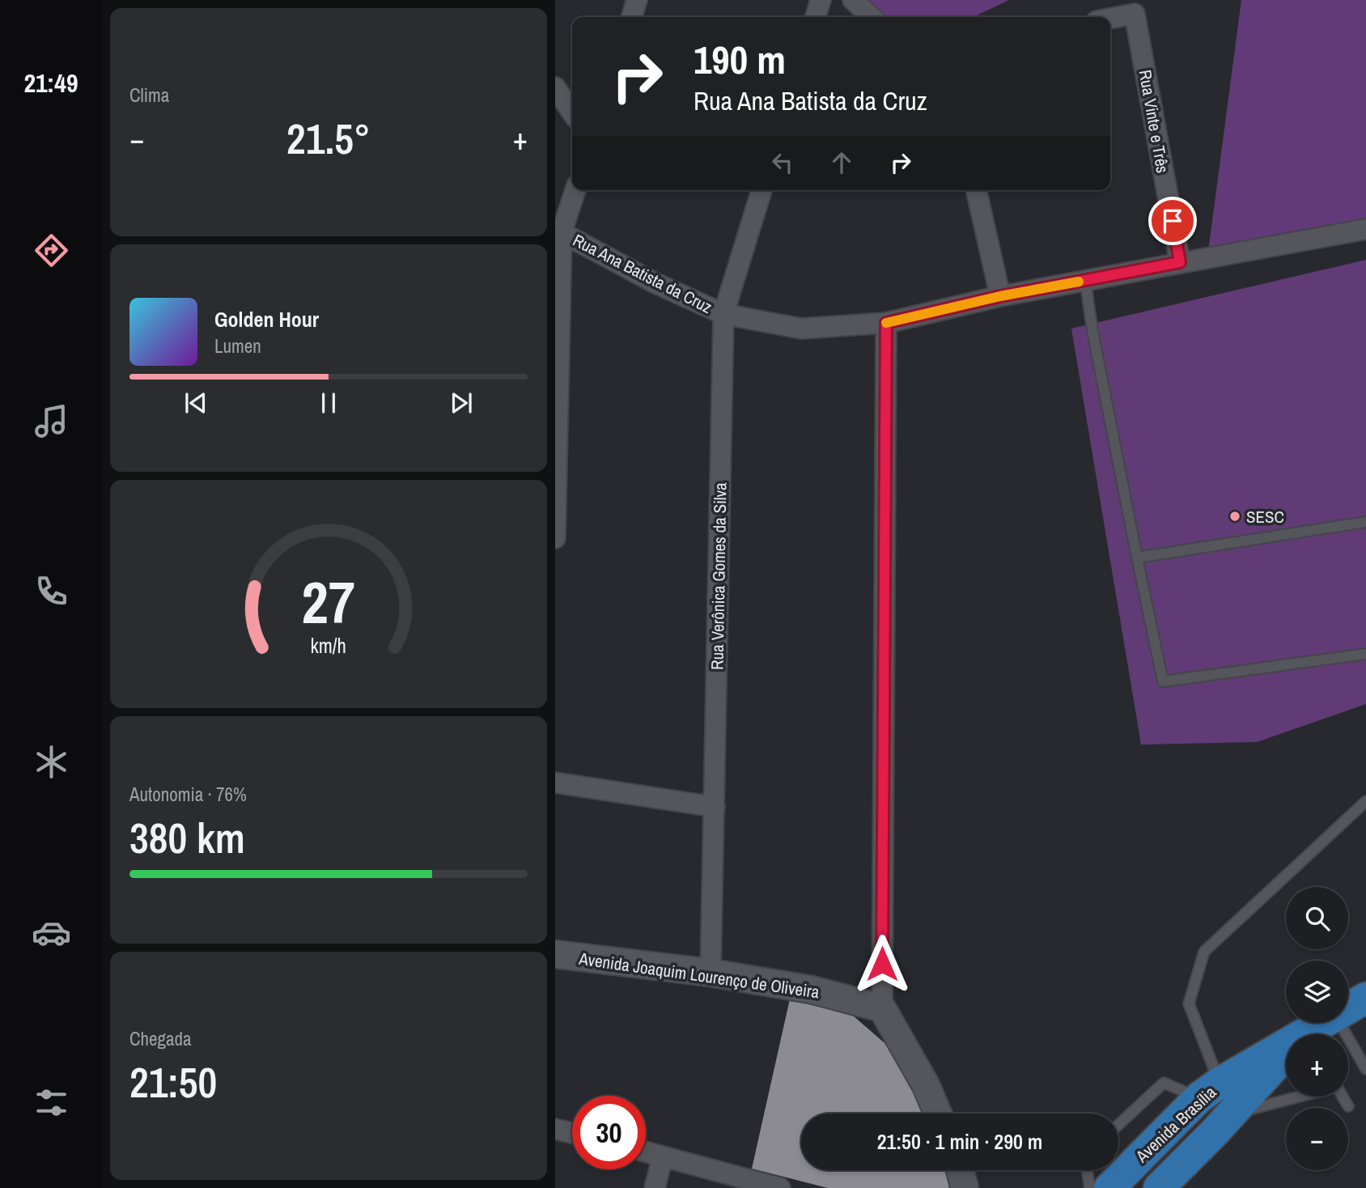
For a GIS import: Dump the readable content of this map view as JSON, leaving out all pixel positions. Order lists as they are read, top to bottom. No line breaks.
{"streets":{"main road":["Avenida Brasília"],"street":["Rua Vinte e Três","Rua Ana Batista da Cruz","Rua Verônica Gomes da Silva","Avenida Joaquim Lourenço de Oliveira"]},"crossings":[["Rua Vinte e Três","Rua Ana Batista da Cruz"],["Rua Ana Batista da Cruz","Rua Verônica Gomes da Silva"],["Rua Verônica Gomes da Silva","Avenida Joaquim Lourenço de Oliveira"]],"places":["SESC"],"page":{"tabs":"21:49","tile":["Clima",["Autonomia · 76%","380 km"],["Chegada","21:50"]],"turn":["190 m","Rua Ana Batista da Cruz"],"heat":["−","21.5°","+"],"song":["Golden Hour","Lumen"],"map_buttons":["+","−"],"limit":"30","trip":"21:50 · 1 min · 290 m","gauge":["27","km/h"]}}
